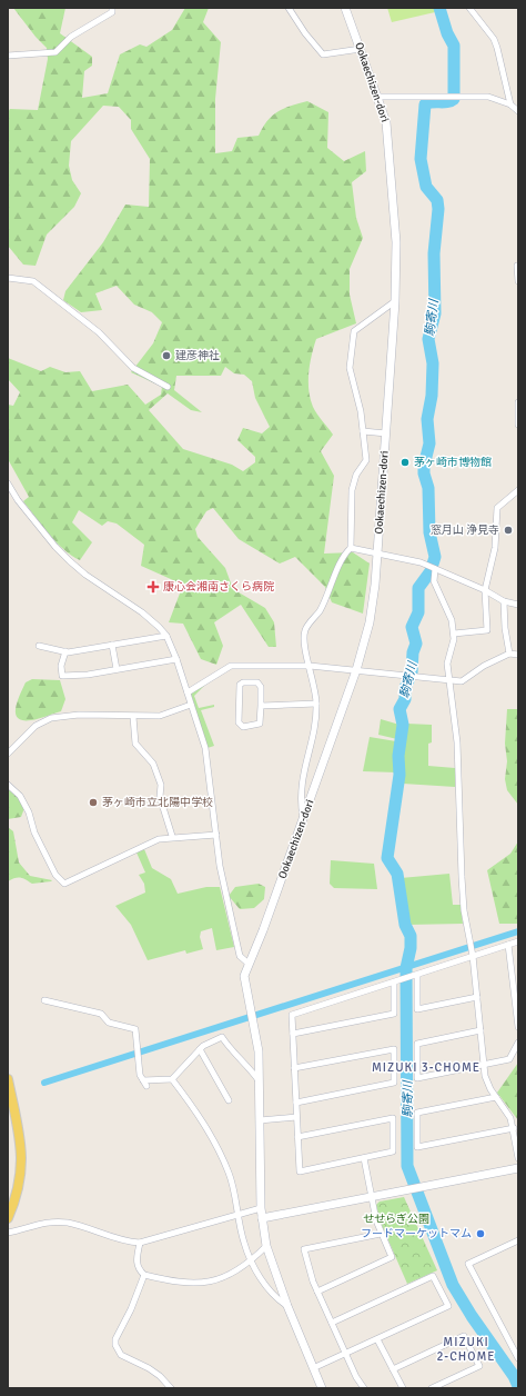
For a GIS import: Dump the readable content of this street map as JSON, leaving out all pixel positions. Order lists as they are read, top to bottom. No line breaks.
{"streets":{"street":["Ookaechizen-dori"]},"districts":["MIZUKI 3-CHOME","MIZUKI 2-CHOME"],"water":["駒寄川"],"parks":["せせらぎ公園"],"places":{"other":["建彦神社","茅ヶ崎市博物館","窓月山 浄見寺","茅ヶ崎市立北陽中学校","フードマーケットマム"],"health":["康心会湘南さくら病院"]}}
